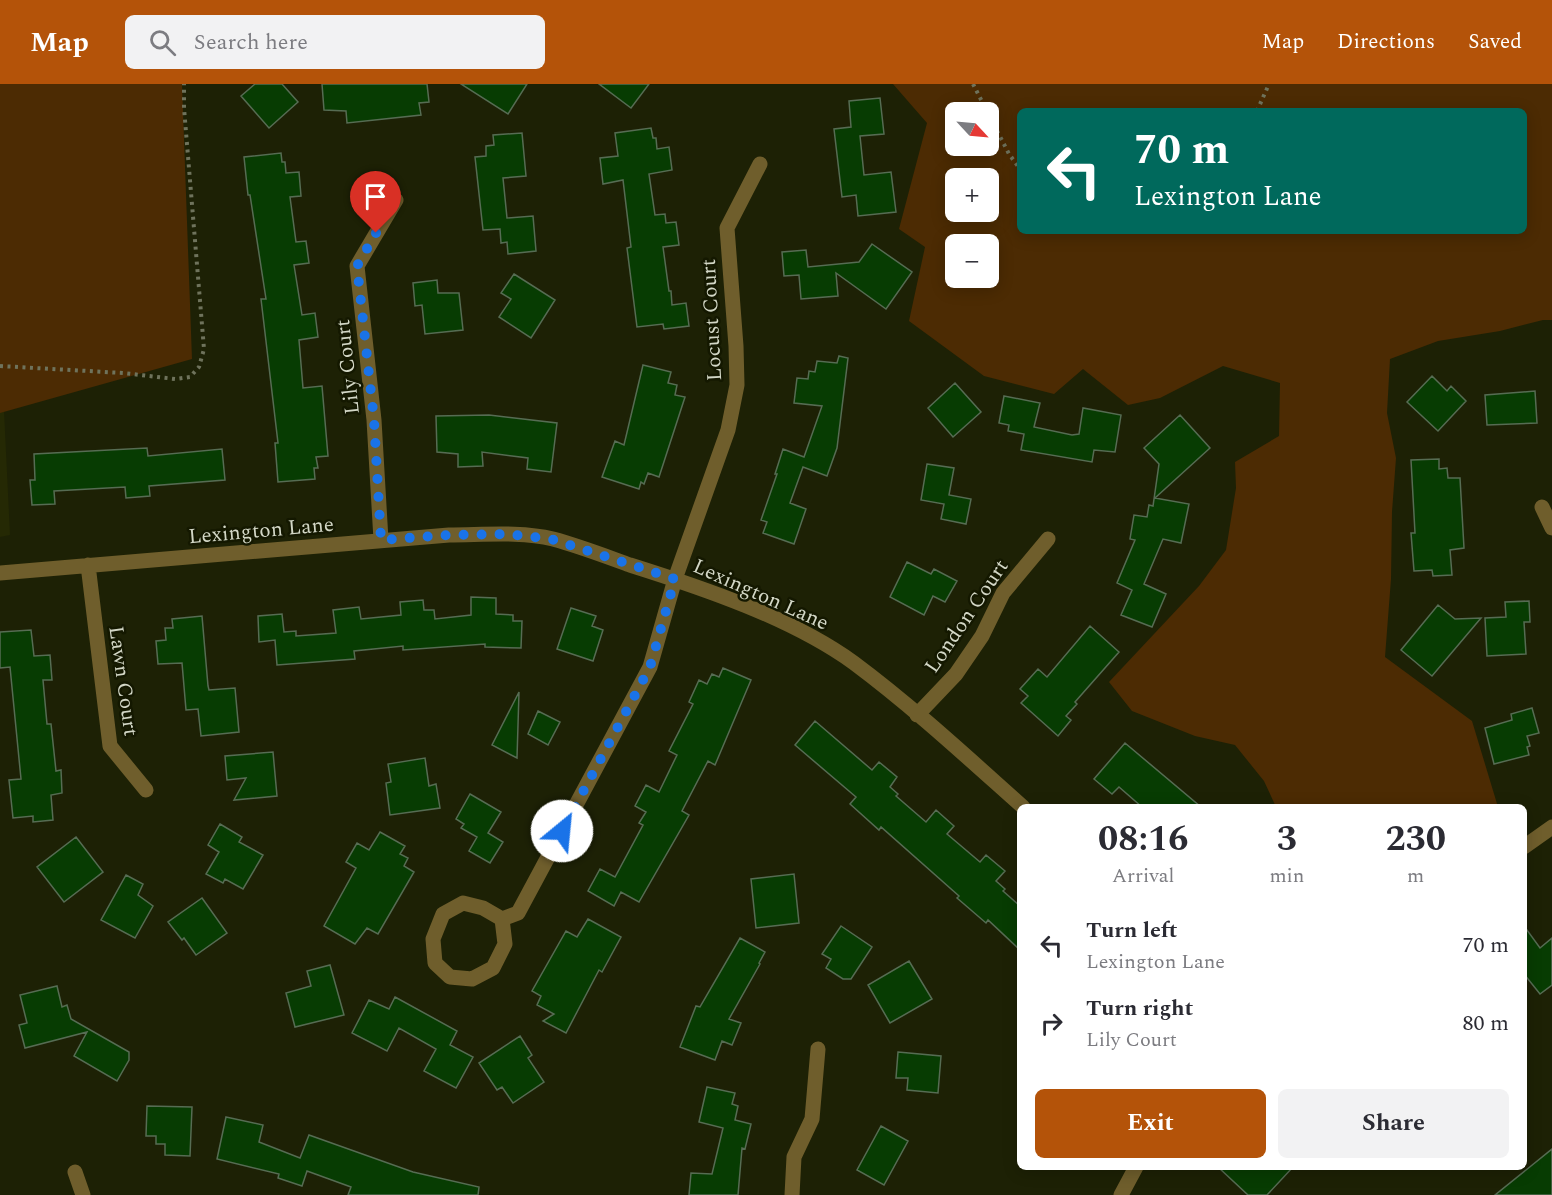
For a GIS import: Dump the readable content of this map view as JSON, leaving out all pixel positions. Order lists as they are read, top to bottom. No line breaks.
{"streets":{"street":["Locust Court","Lily Court","Lexington Lane","London Court","Lawn Court"]},"crossings":[["Locust Court","Lexington Lane"],["Lily Court","Lexington Lane"],["Lexington Lane","London Court"],["Lexington Lane","Lawn Court"]],"north":"bottom right","page":{"header":"Map","search":"Search here","nav":["Map","Directions","Saved"],"map_buttons":["+","−"],"turn":["70 m","Lexington Lane"],"eta":["08:16","Arrival","3","min","230","m"],"list":[{"name":"Turn left","note":"Lexington Lane","value":"70 m"},{"name":"Turn right","note":"Lily Court","value":"80 m"}],"buttons":["Exit","Share"]}}
